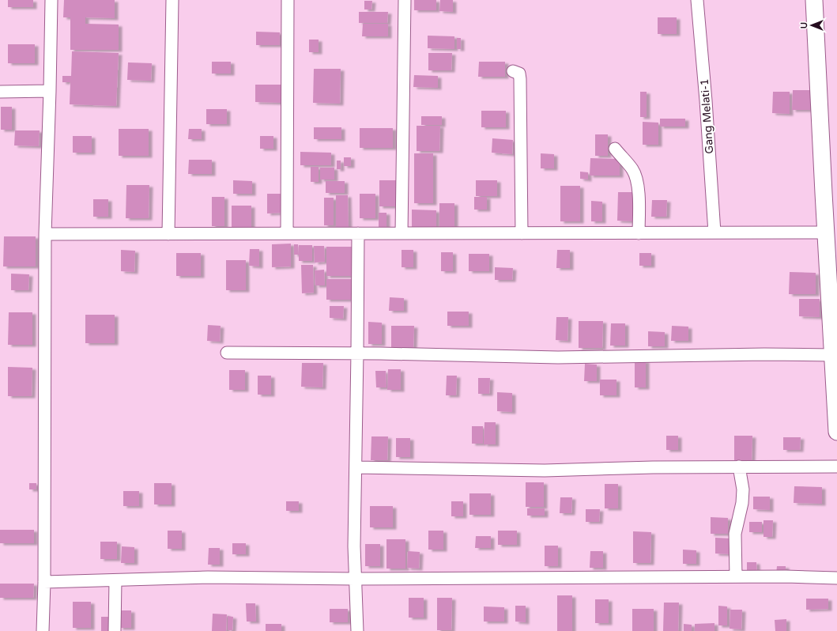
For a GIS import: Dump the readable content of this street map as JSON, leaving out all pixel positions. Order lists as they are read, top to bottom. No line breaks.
{"streets":{"street":["Gang Melati-1"]},"north":"left"}
